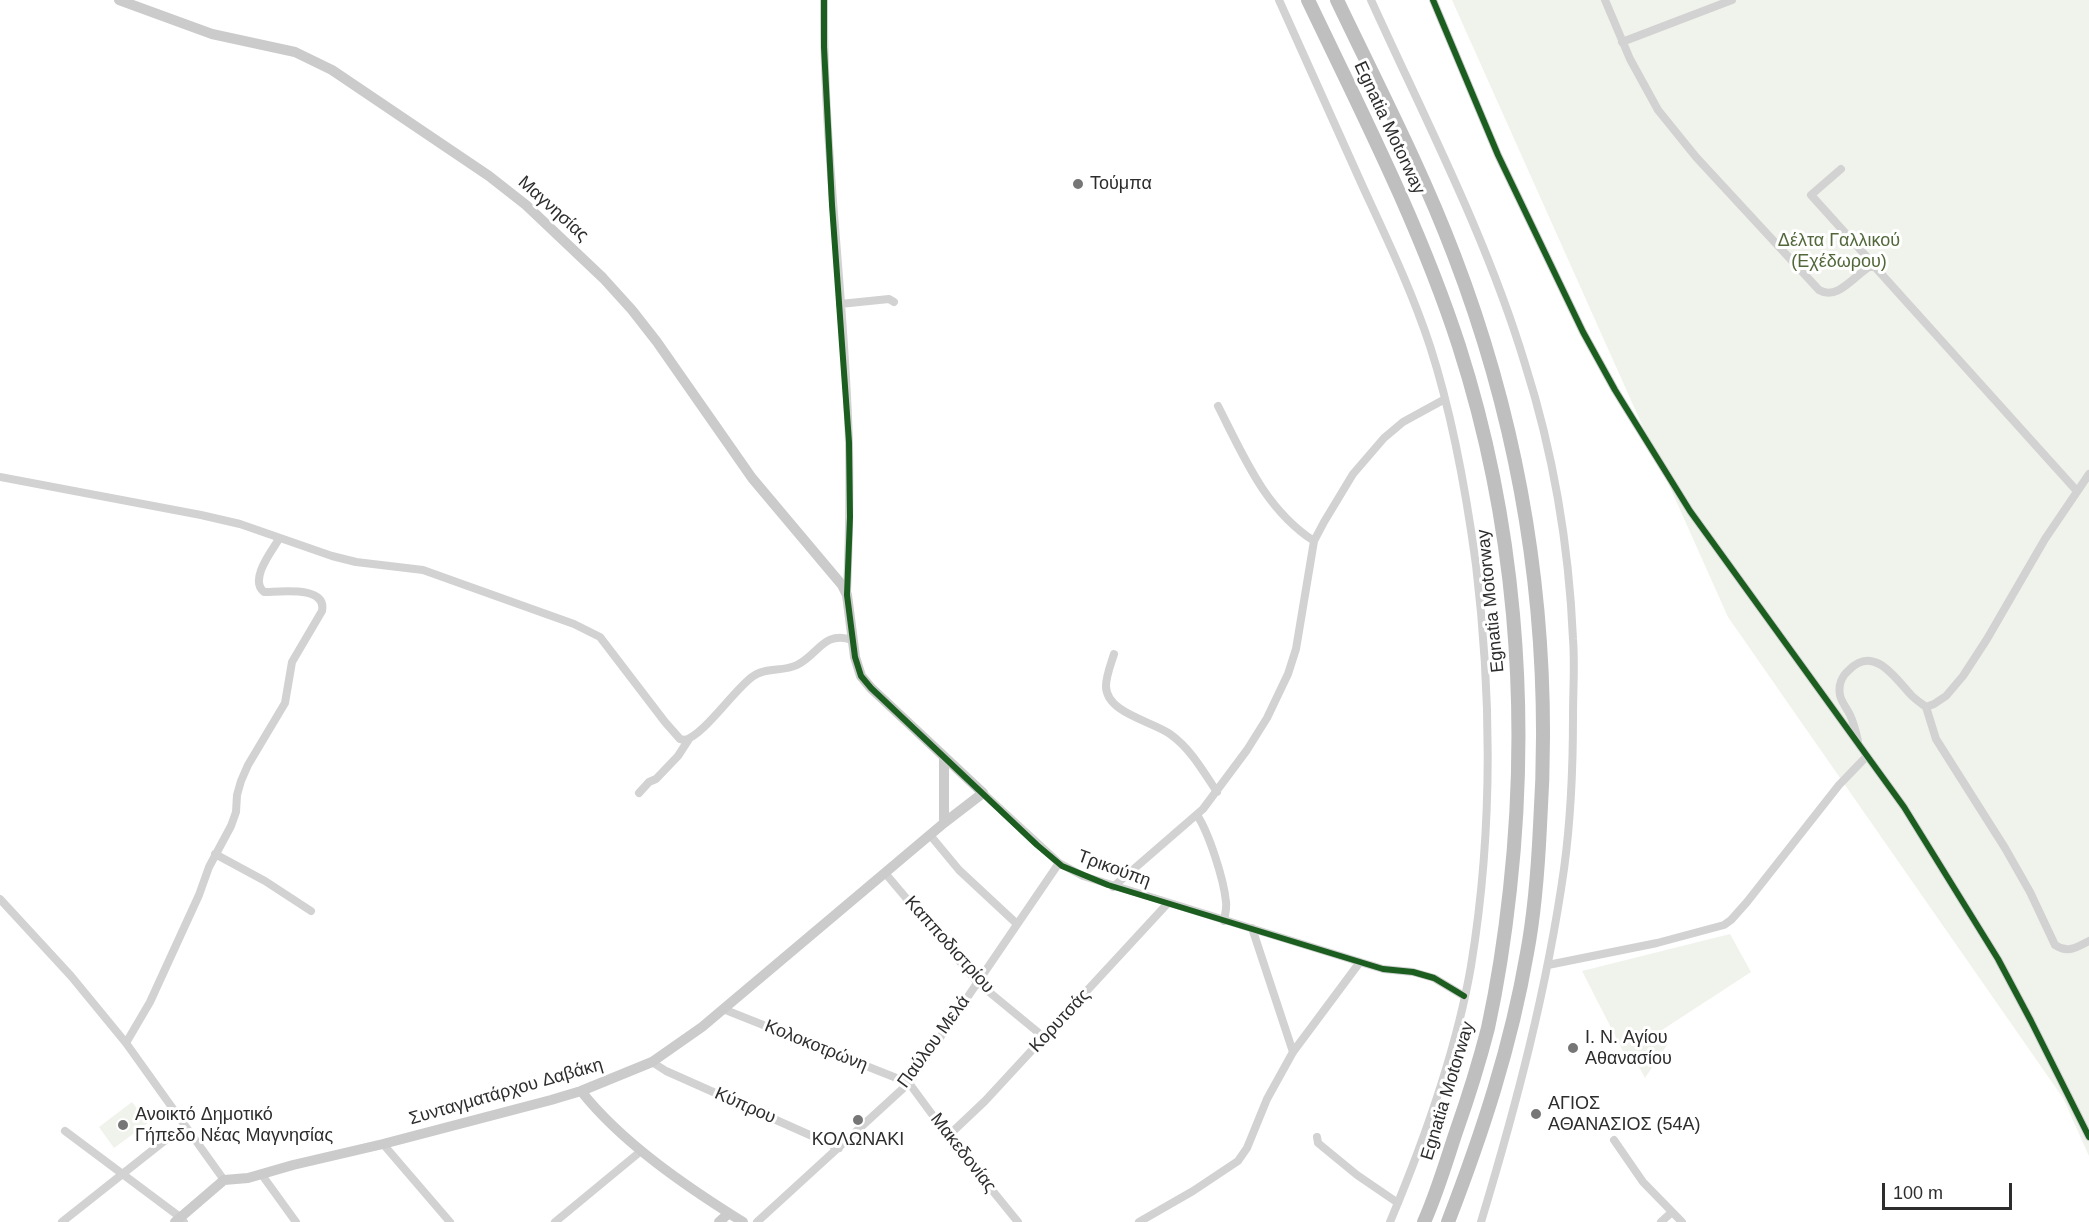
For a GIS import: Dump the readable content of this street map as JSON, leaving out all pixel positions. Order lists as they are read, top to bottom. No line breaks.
{"streets":{"highway":["Egnatia Motorway"],"street":["Μαγνησίας","Τρικούπη","Καπποδιστρίου","Κορυτσάς","Παύλου Μελά","Κολοκοτρώνη","Συνταγματάρχου Δαβάκη","Κύπρου","Μακεδονίας"]},"crossings":[["Μαγνησίας","Τρικούπη"],["Τρικούπη","Κορυτσάς"],["Τρικούπη","Παύλου Μελά"],["Τρικούπη","Συνταγματάρχου Δαβάκη"],["Καπποδιστρίου","Κορυτσάς"],["Καπποδιστρίου","Παύλου Μελά"],["Καπποδιστρίου","Συνταγματάρχου Δαβάκη"],["Κορυτσάς","Μακεδονίας"],["Παύλου Μελά","Κολοκοτρώνη"],["Παύλου Μελά","Κύπρου"],["Παύλου Μελά","Μακεδονίας"],["Κολοκοτρώνη","Συνταγματάρχου Δαβάκη"],["Κολοκοτρώνη","Μακεδονίας"],["Συνταγματάρχου Δαβάκη","Κύπρου"]],"parks":["Δέλτα Γαλλικού (Εχέδωρου)"],"places":["Τούμπα","Ι. Ν. Αγίου Αθανασίου","ΑΓΙΟΣ ΑΘΑΝΑΣΙΟΣ (54Α)","ΚΟΛΩΝΑΚΙ","Ανοικτό Δημοτικό Γήπεδο Νέας Μαγνησίας"],"scale_bar":"100 m"}
